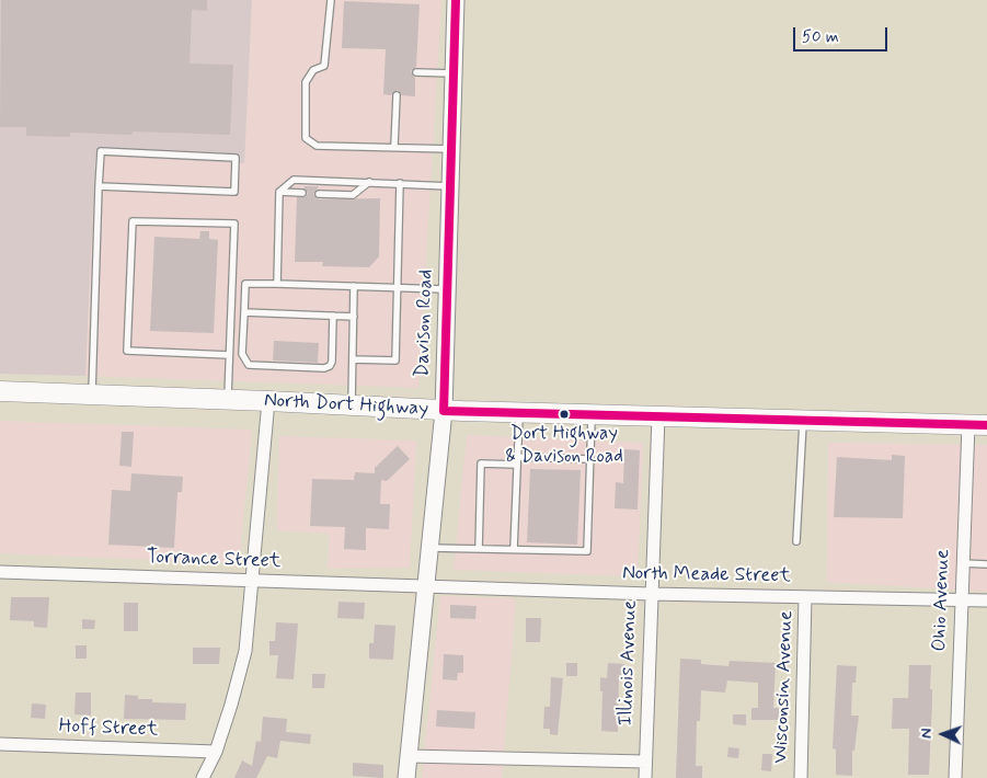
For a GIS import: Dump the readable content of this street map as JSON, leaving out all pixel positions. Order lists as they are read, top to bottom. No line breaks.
{"streets":{"main road":["Davison Road","North Dort Highway"],"street":["Torrance Street","North Meade Street","Ohio Avenue","Illinois Avenue","Wisconsin Avenue","Hoff Street"]},"crossings":[["Davison Road","North Dort Highway"],["Davison Road","Torrance Street"],["Davison Road","North Meade Street"],["North Dort Highway","Ohio Avenue"],["North Dort Highway","Illinois Avenue"],["Torrance Street","North Meade Street"],["North Meade Street","Ohio Avenue"],["North Meade Street","Illinois Avenue"],["North Meade Street","Wisconsin Avenue"]],"places":["Dort Highway & Davison Road"],"scale_bar":"50 m","north":"left"}
